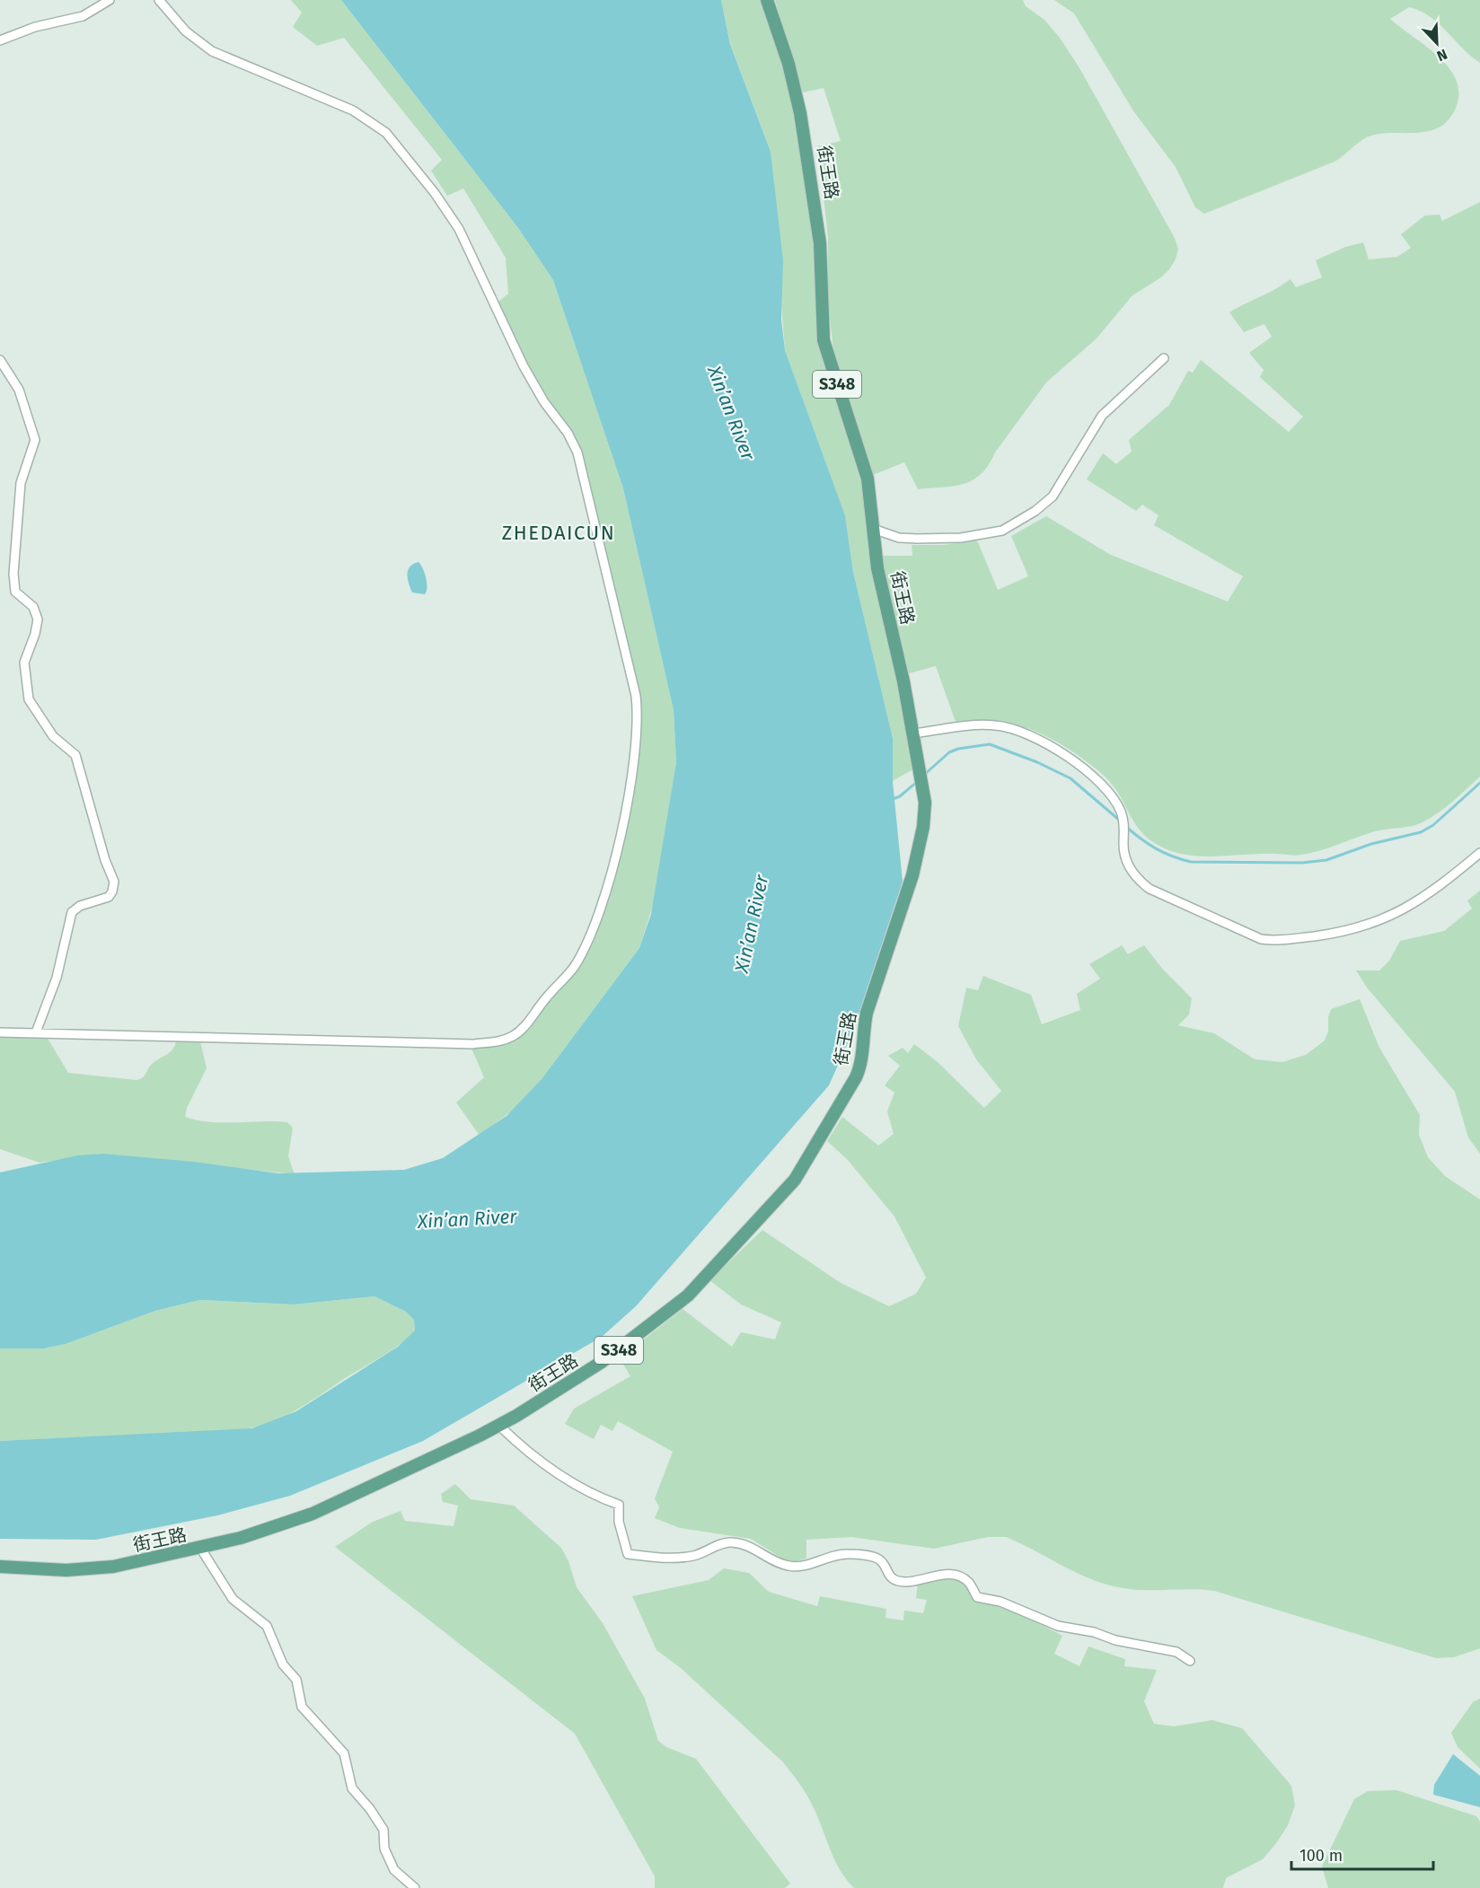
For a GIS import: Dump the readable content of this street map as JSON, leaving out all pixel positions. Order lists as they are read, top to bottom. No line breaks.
{"streets":{"main road":["街王路","S348"]},"districts":["ZHEDAICUN"],"water":["Xin’an River"],"scale_bar":"100 m","north":"bottom right"}
